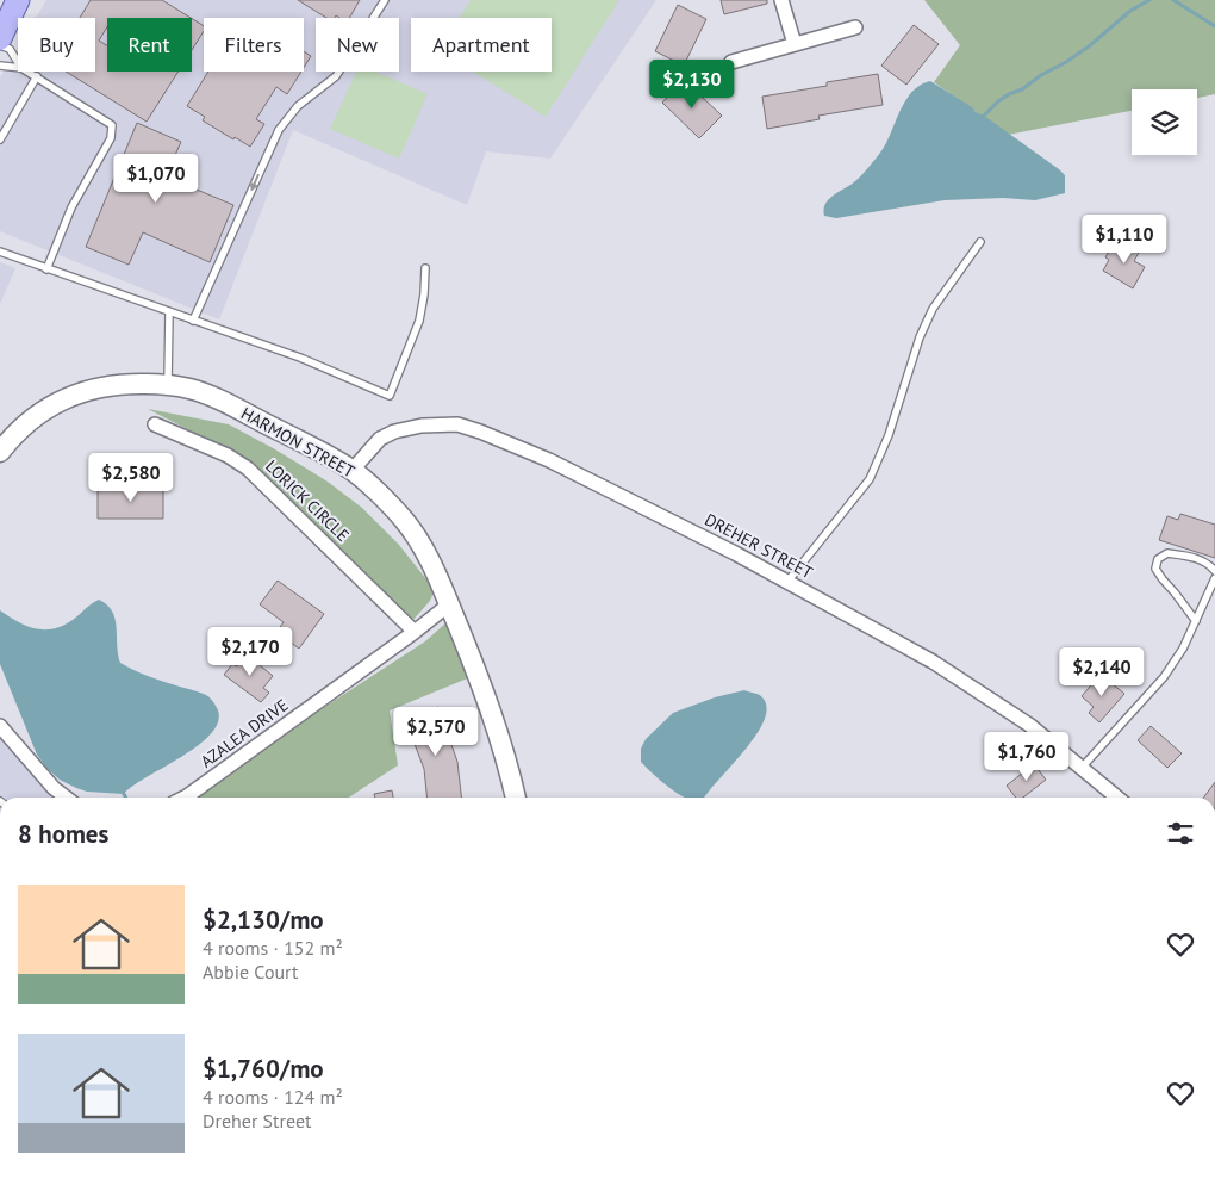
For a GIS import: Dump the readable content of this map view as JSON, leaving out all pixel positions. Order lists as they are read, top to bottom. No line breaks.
{"streets":{"street":["HARMON STREET","LORICK CIRCLE","DREHER STREET","AZALEA DRIVE"]},"crossings":[["HARMON STREET","DREHER STREET"],["HARMON STREET","AZALEA DRIVE"],["LORICK CIRCLE","AZALEA DRIVE"]],"page":{"chip":["Buy","Rent","Filters","New","Apartment"],"price":["$2,130","$1,070","$1,110","$2,580","$2,170","$2,140","$2,570","$1,760"],"heading":"8 homes","list":[{"name":"$2,130/mo","note":"4 rooms · 152 m² · Abbie Court"},{"name":"$1,760/mo","note":"4 rooms · 124 m² · Dreher Street"}]}}
